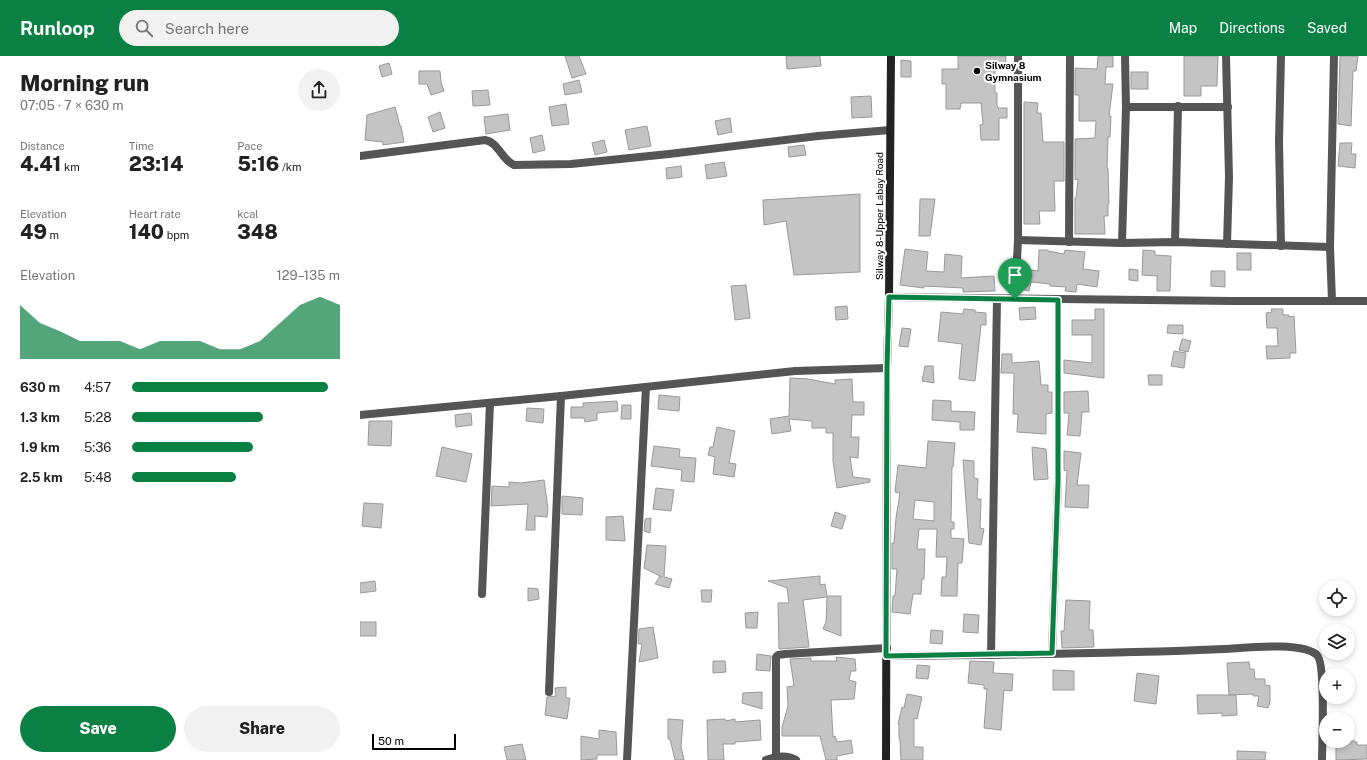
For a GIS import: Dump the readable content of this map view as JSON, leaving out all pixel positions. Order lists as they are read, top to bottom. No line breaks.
{"streets":{"main road":["Silway 8-Upper Labay Road"]},"places":["Silway 8 Gymnasium"],"scale_bar":"50 m","page":{"header":"Runloop","search":"Search here","nav":["Map","Directions","Saved"],"heading":["Morning run","07:05 · 7 × 630 m"],"stats":[["Distance","4.41 km"],["Time","23:14"],["Pace","5:16 /km"],["Elevation","49 m"],["Heart rate","140 bpm"],["kcal","348"]],"chart":["Elevation","129–135 m"],"list":[{"name":"630 m","note":"4:57"},{"name":"1.3 km","note":"5:28"},{"name":"1.9 km","note":"5:36"},{"name":"2.5 km","note":"5:48"}],"map_buttons":["+","−"],"buttons":["Save","Share"],"scale":"50 m"}}
